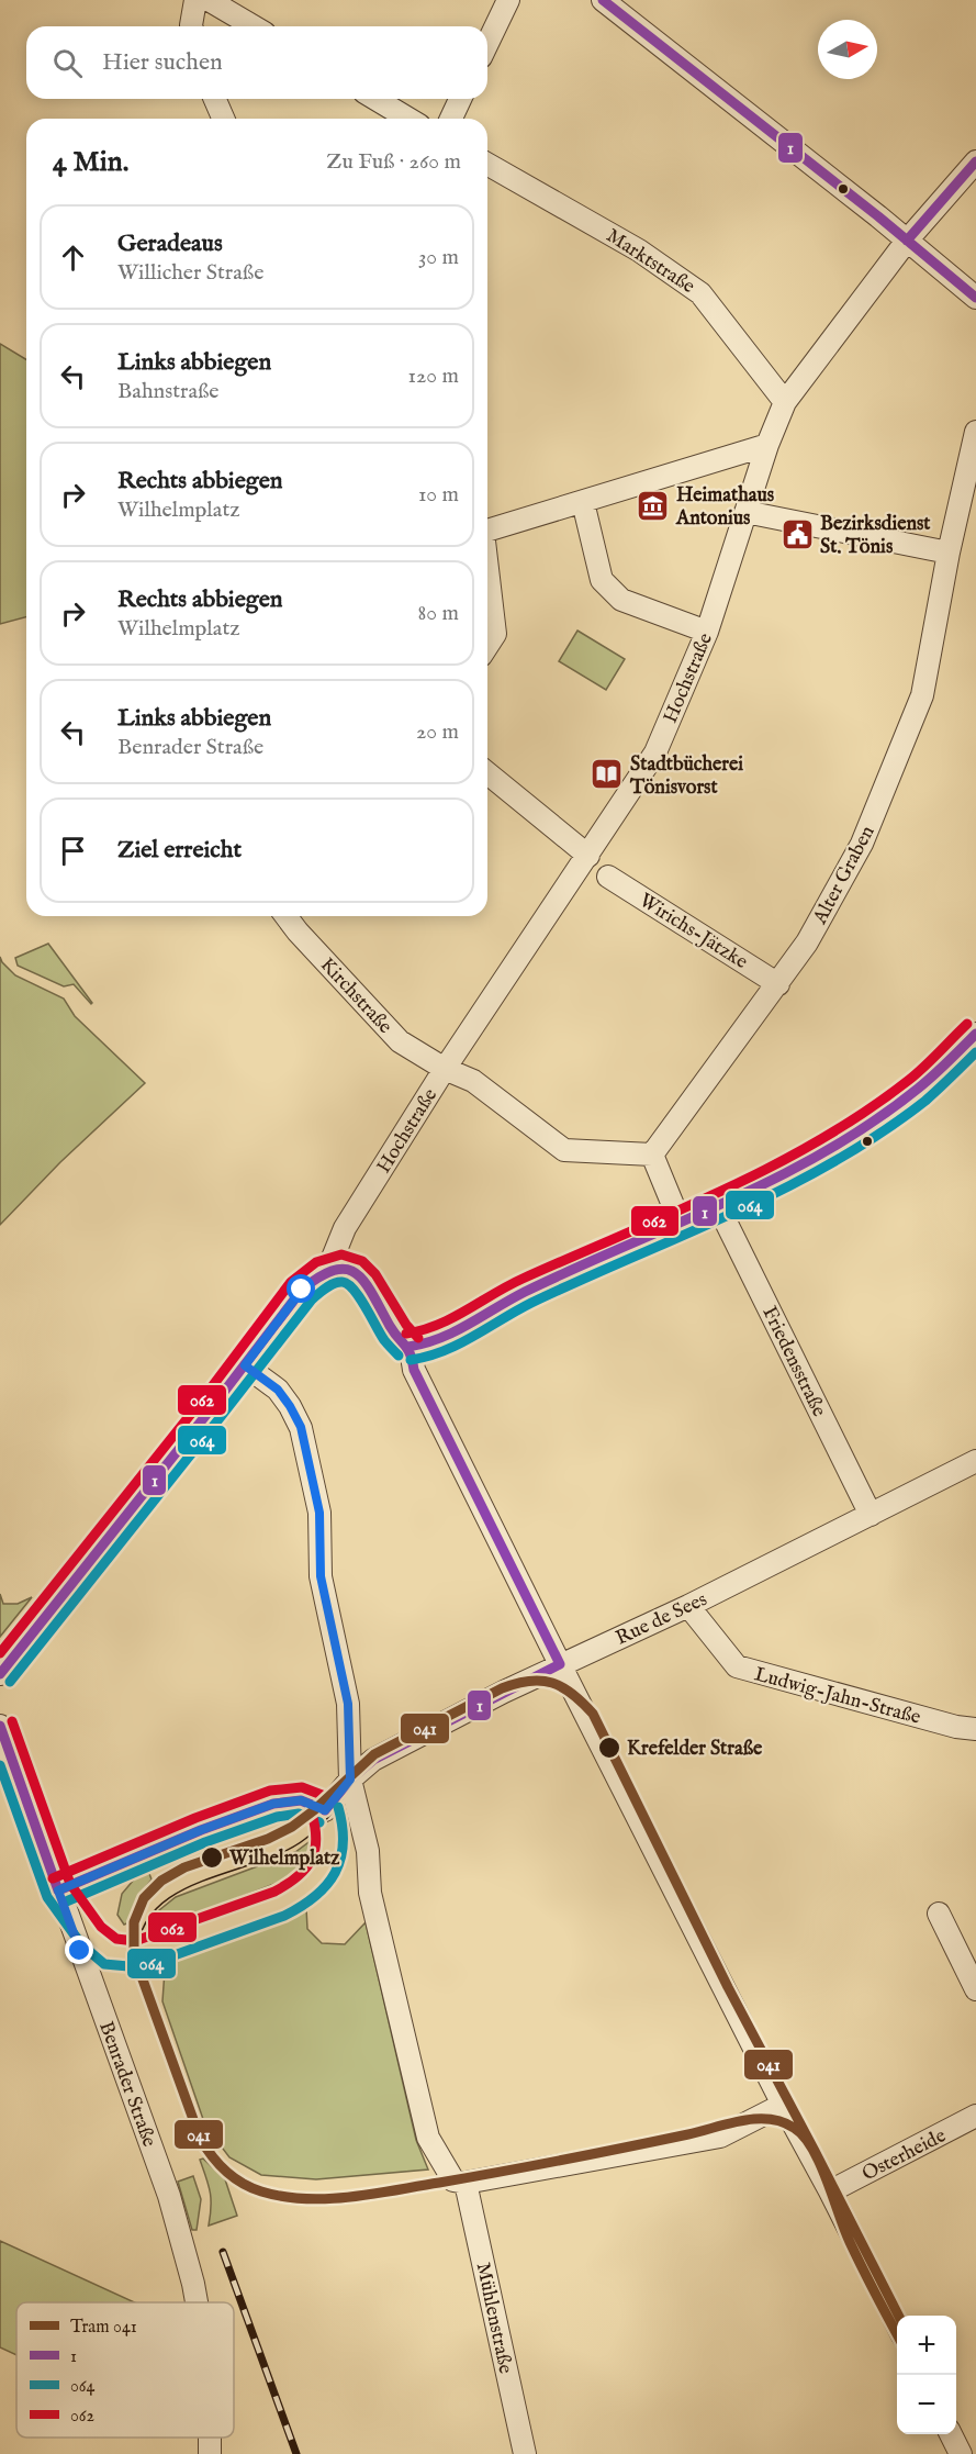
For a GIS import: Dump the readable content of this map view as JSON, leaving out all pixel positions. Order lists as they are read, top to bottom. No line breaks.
{"streets":{"street":["Marktstraße","Hochstraße","Alter Graben","Wirichs-Jätzke","Kirchstraße","Friedensstraße","Rue de Sees","Ludwig-Jahn-Straße","Benrader Straße","Osterheide","Mühlenstraße"]},"crossings":[["Marktstraße","Hochstraße"],["Hochstraße","Wirichs-Jätzke"],["Hochstraße","Kirchstraße"],["Alter Graben","Wirichs-Jätzke"],["Friedensstraße","Rue de Sees"],["Rue de Sees","Ludwig-Jahn-Straße"]],"places":{"museum":["Heimathaus Antonius"],"public building":["Bezirksdienst St. Tönis"],"library":["Stadtbücherei Tönisvorst"],"other":["Krefelder Straße","Wilhelmplatz"]},"lines":["transit line 1","transit line 062","transit line 064","tram line 041"],"legend":["Tram 041","1","064","062"],"north":"right","page":{"search":"Hier suchen","heading":["4 Min.","Zu Fuß · 260 m"],"list":[["Geradeaus","Willicher Straße","30 m"],["Links abbiegen","Bahnstraße","120 m"],["Rechts abbiegen","Wilhelmplatz","10 m"],["Rechts abbiegen","Wilhelmplatz","80 m"],["Links abbiegen","Benrader Straße","20 m"],"Ziel erreicht"],"map_buttons":["+","−"]}}
